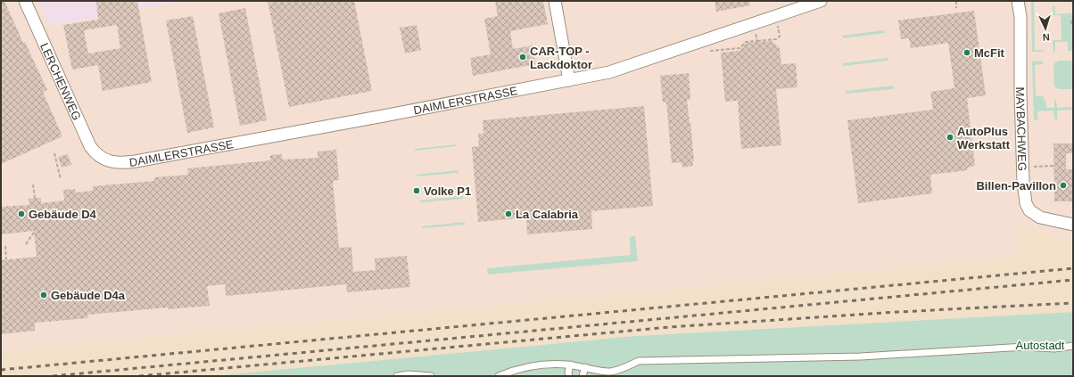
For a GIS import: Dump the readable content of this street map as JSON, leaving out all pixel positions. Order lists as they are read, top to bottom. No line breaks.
{"streets":{"street":["LERCHENWEG","DAIMLERSTRASSE","MAYBACHWEG"]},"crossings":[["LERCHENWEG","DAIMLERSTRASSE"]],"parks":["Autostadt"],"places":["McFit","CAR-TOP - Lackdoktor","AutoPlus Werkstatt","Billen-Pavillon","Volke P1","Gebäude D4","La Calabria","Gebäude D4a"],"north":"bottom"}
